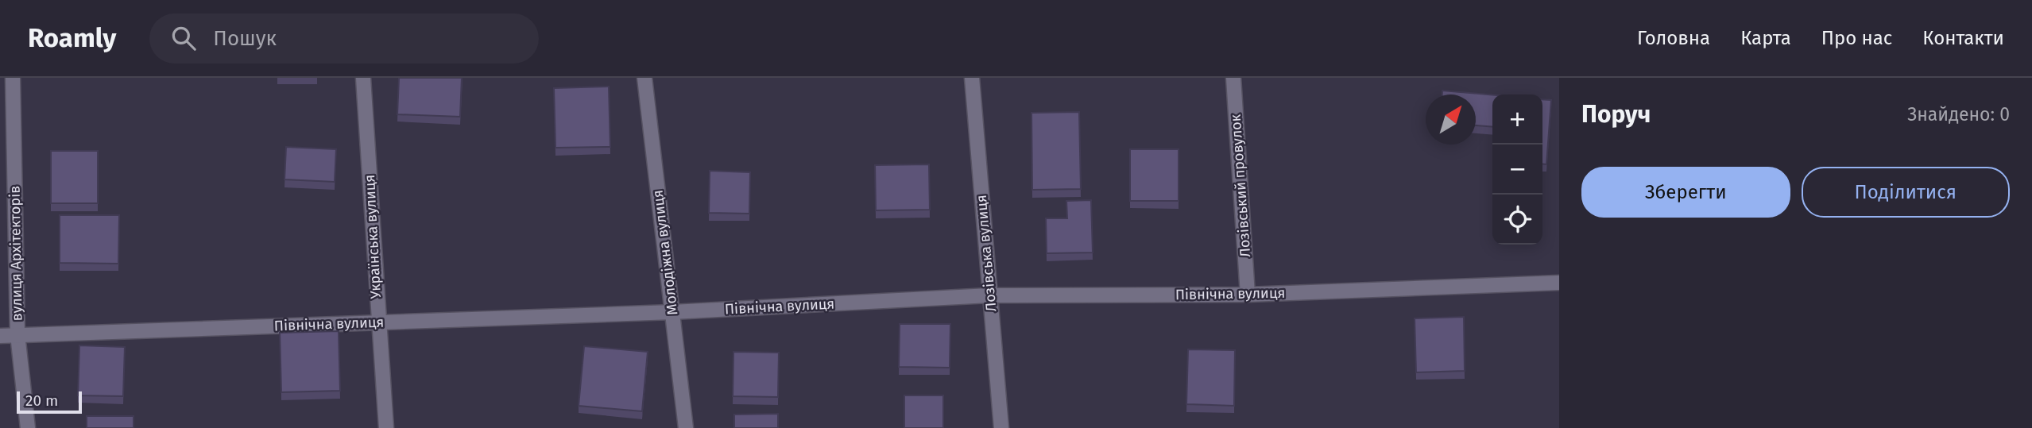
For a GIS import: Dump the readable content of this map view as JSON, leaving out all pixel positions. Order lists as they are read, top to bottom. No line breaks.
{"streets":{"street":["Лозівський провулок","Українська вулиця","Молодіжна вулиця","вулиця Архітекторів","Лозівська вулиця","Північна вулиця"]},"crossings":[["Лозівський провулок","Північна вулиця"],["Українська вулиця","Північна вулиця"],["Молодіжна вулиця","Північна вулиця"],["вулиця Архітекторів","Північна вулиця"],["Лозівська вулиця","Північна вулиця"]],"scale_bar":"20 m","north":"top right","page":{"header":"Roamly","search":"Пошук","nav":["Головна","Карта","Про нас","Контакти"],"heading":["Поруч","Знайдено: 0"],"map_buttons":["+","−"],"buttons":["Зберегти","Поділитися"],"scale":"20 m"}}
